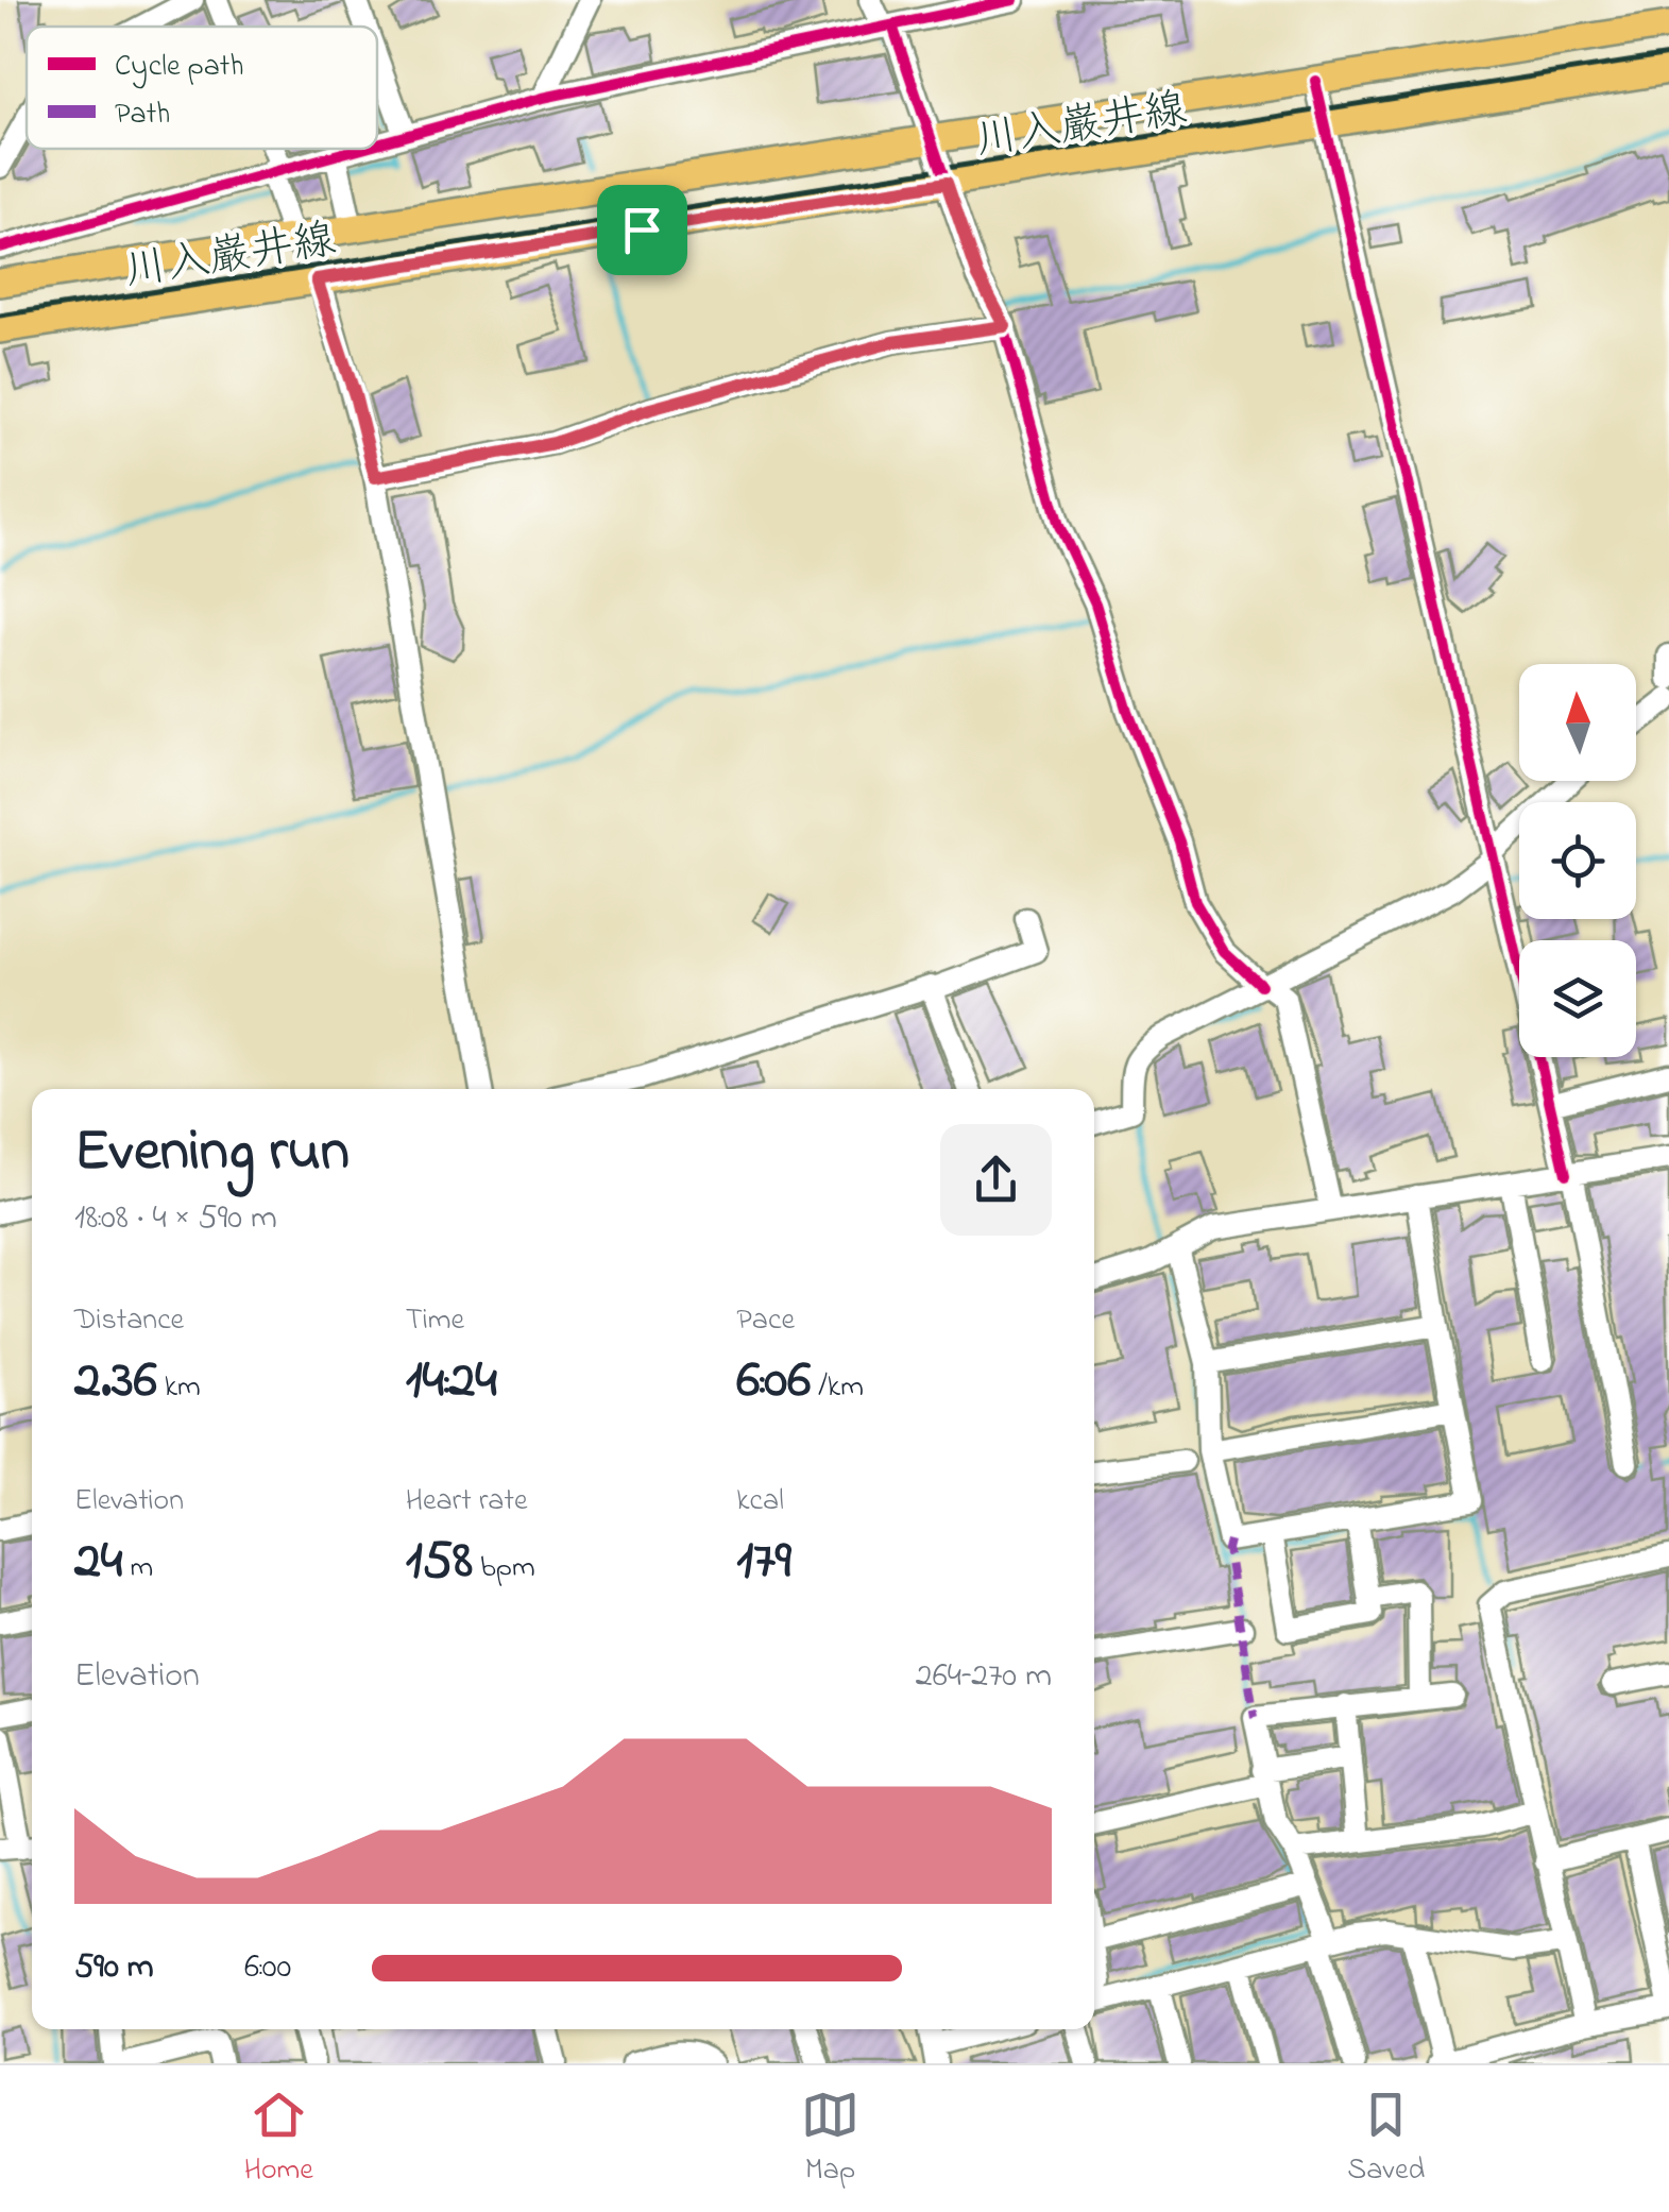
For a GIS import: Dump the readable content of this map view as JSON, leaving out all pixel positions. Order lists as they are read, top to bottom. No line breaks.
{"streets":{"main road":["川入巌井線"]},"legend":["Cycle path","Path"],"north":"top","page":{"heading":["Evening run","18:08 · 4 × 590 m"],"stats":[["Distance","2.36 km"],["Time","14:24"],["Pace","6:06 /km"],["Elevation","24 m"],["Heart rate","158 bpm"],["kcal","179"]],"chart":["Elevation","264–270 m"],"list":[{"name":"590 m","note":"6:00"}],"tabs":["Home","Map","Saved"]}}
